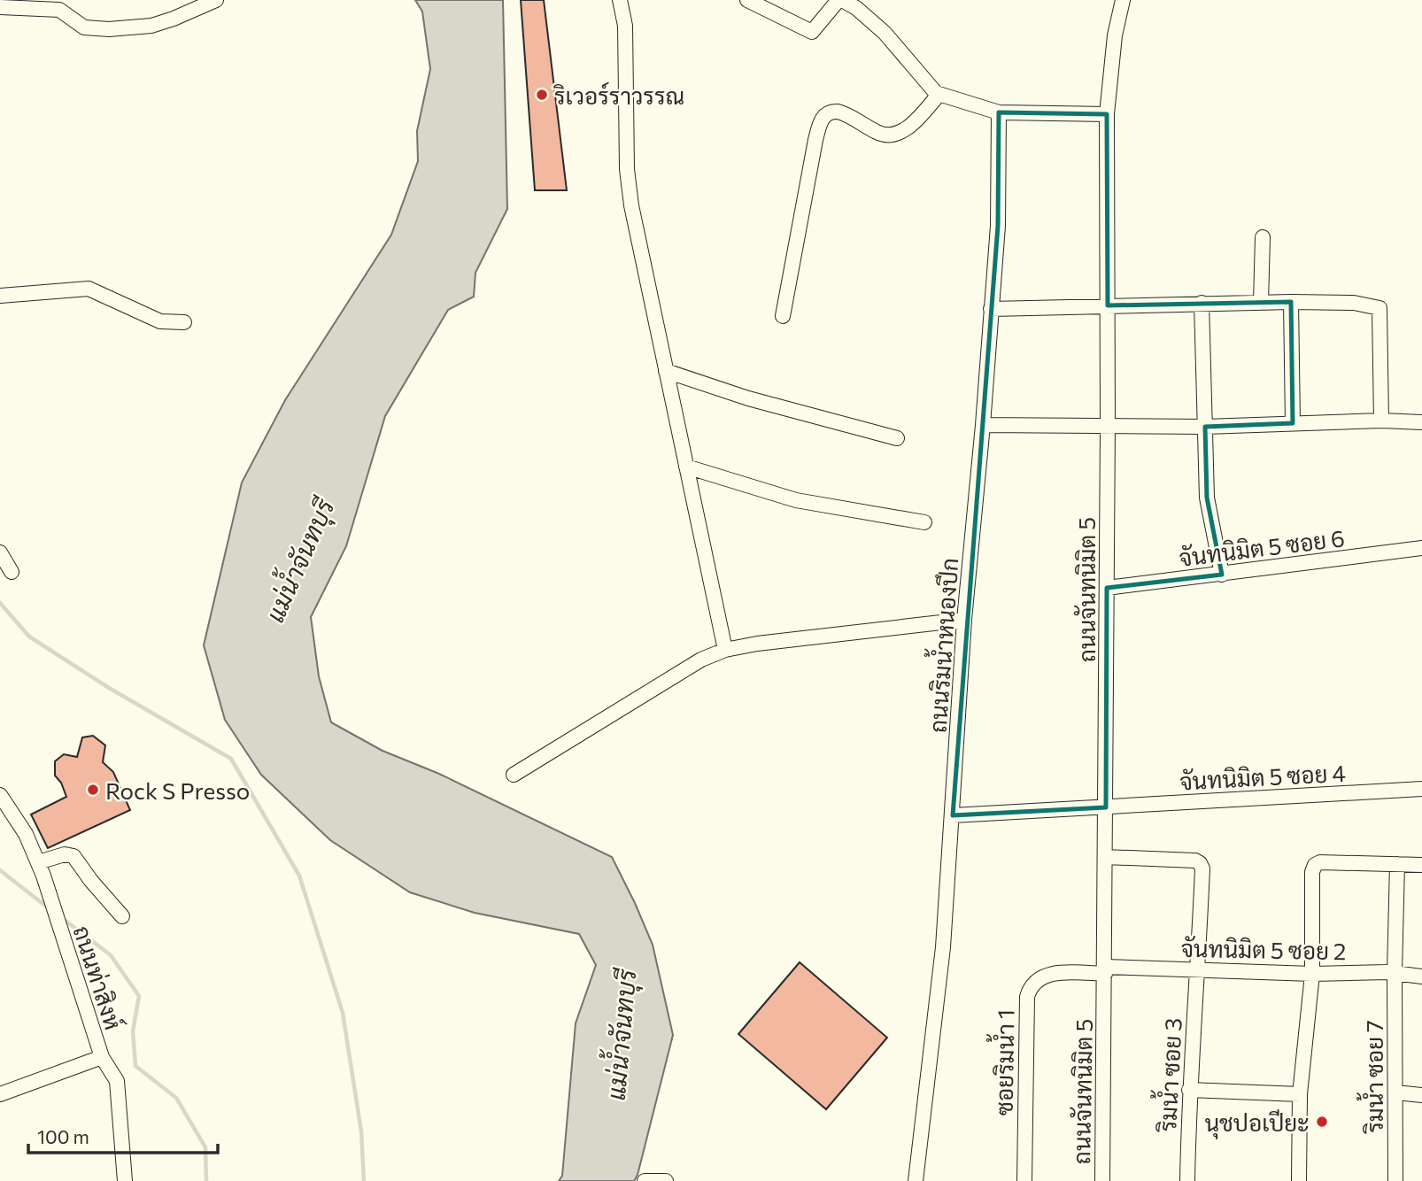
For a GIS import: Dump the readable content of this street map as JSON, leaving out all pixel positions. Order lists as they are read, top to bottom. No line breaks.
{"streets":{"street":["จันทนิมิต 5 ซอย 6","ถนนจันทนิมิต 5","ถนนริมน้ำหนองปึก","จันทนิมิต 5 ซอย 4","จันทนิมิต 5 ซอย 2","ถนนท่าสิงห์","ซอยริมน้ำ 1","ริมน้ำ ซอย 3","ริมน้ำ ซอย 7"]},"crossings":[["จันทนิมิต 5 ซอย 6","ถนนจันทนิมิต 5"],["ถนนจันทนิมิต 5","จันทนิมิต 5 ซอย 4"],["ถนนจันทนิมิต 5","จันทนิมิต 5 ซอย 2"],["ถนนจันทนิมิต 5","ซอยริมน้ำ 1"],["ถนนจันทนิมิต 5","ริมน้ำ ซอย 3"],["ถนนริมน้ำหนองปึก","จันทนิมิต 5 ซอย 4"],["จันทนิมิต 5 ซอย 2","ซอยริมน้ำ 1"],["จันทนิมิต 5 ซอย 2","ริมน้ำ ซอย 3"],["จันทนิมิต 5 ซอย 2","ริมน้ำ ซอย 7"]],"water":["แม่น้ำจันทบุรี"],"places":["ริเวอร์ราวรรณ","Rock S Presso","นุชปอเปียะ"],"scale_bar":"100 m"}
